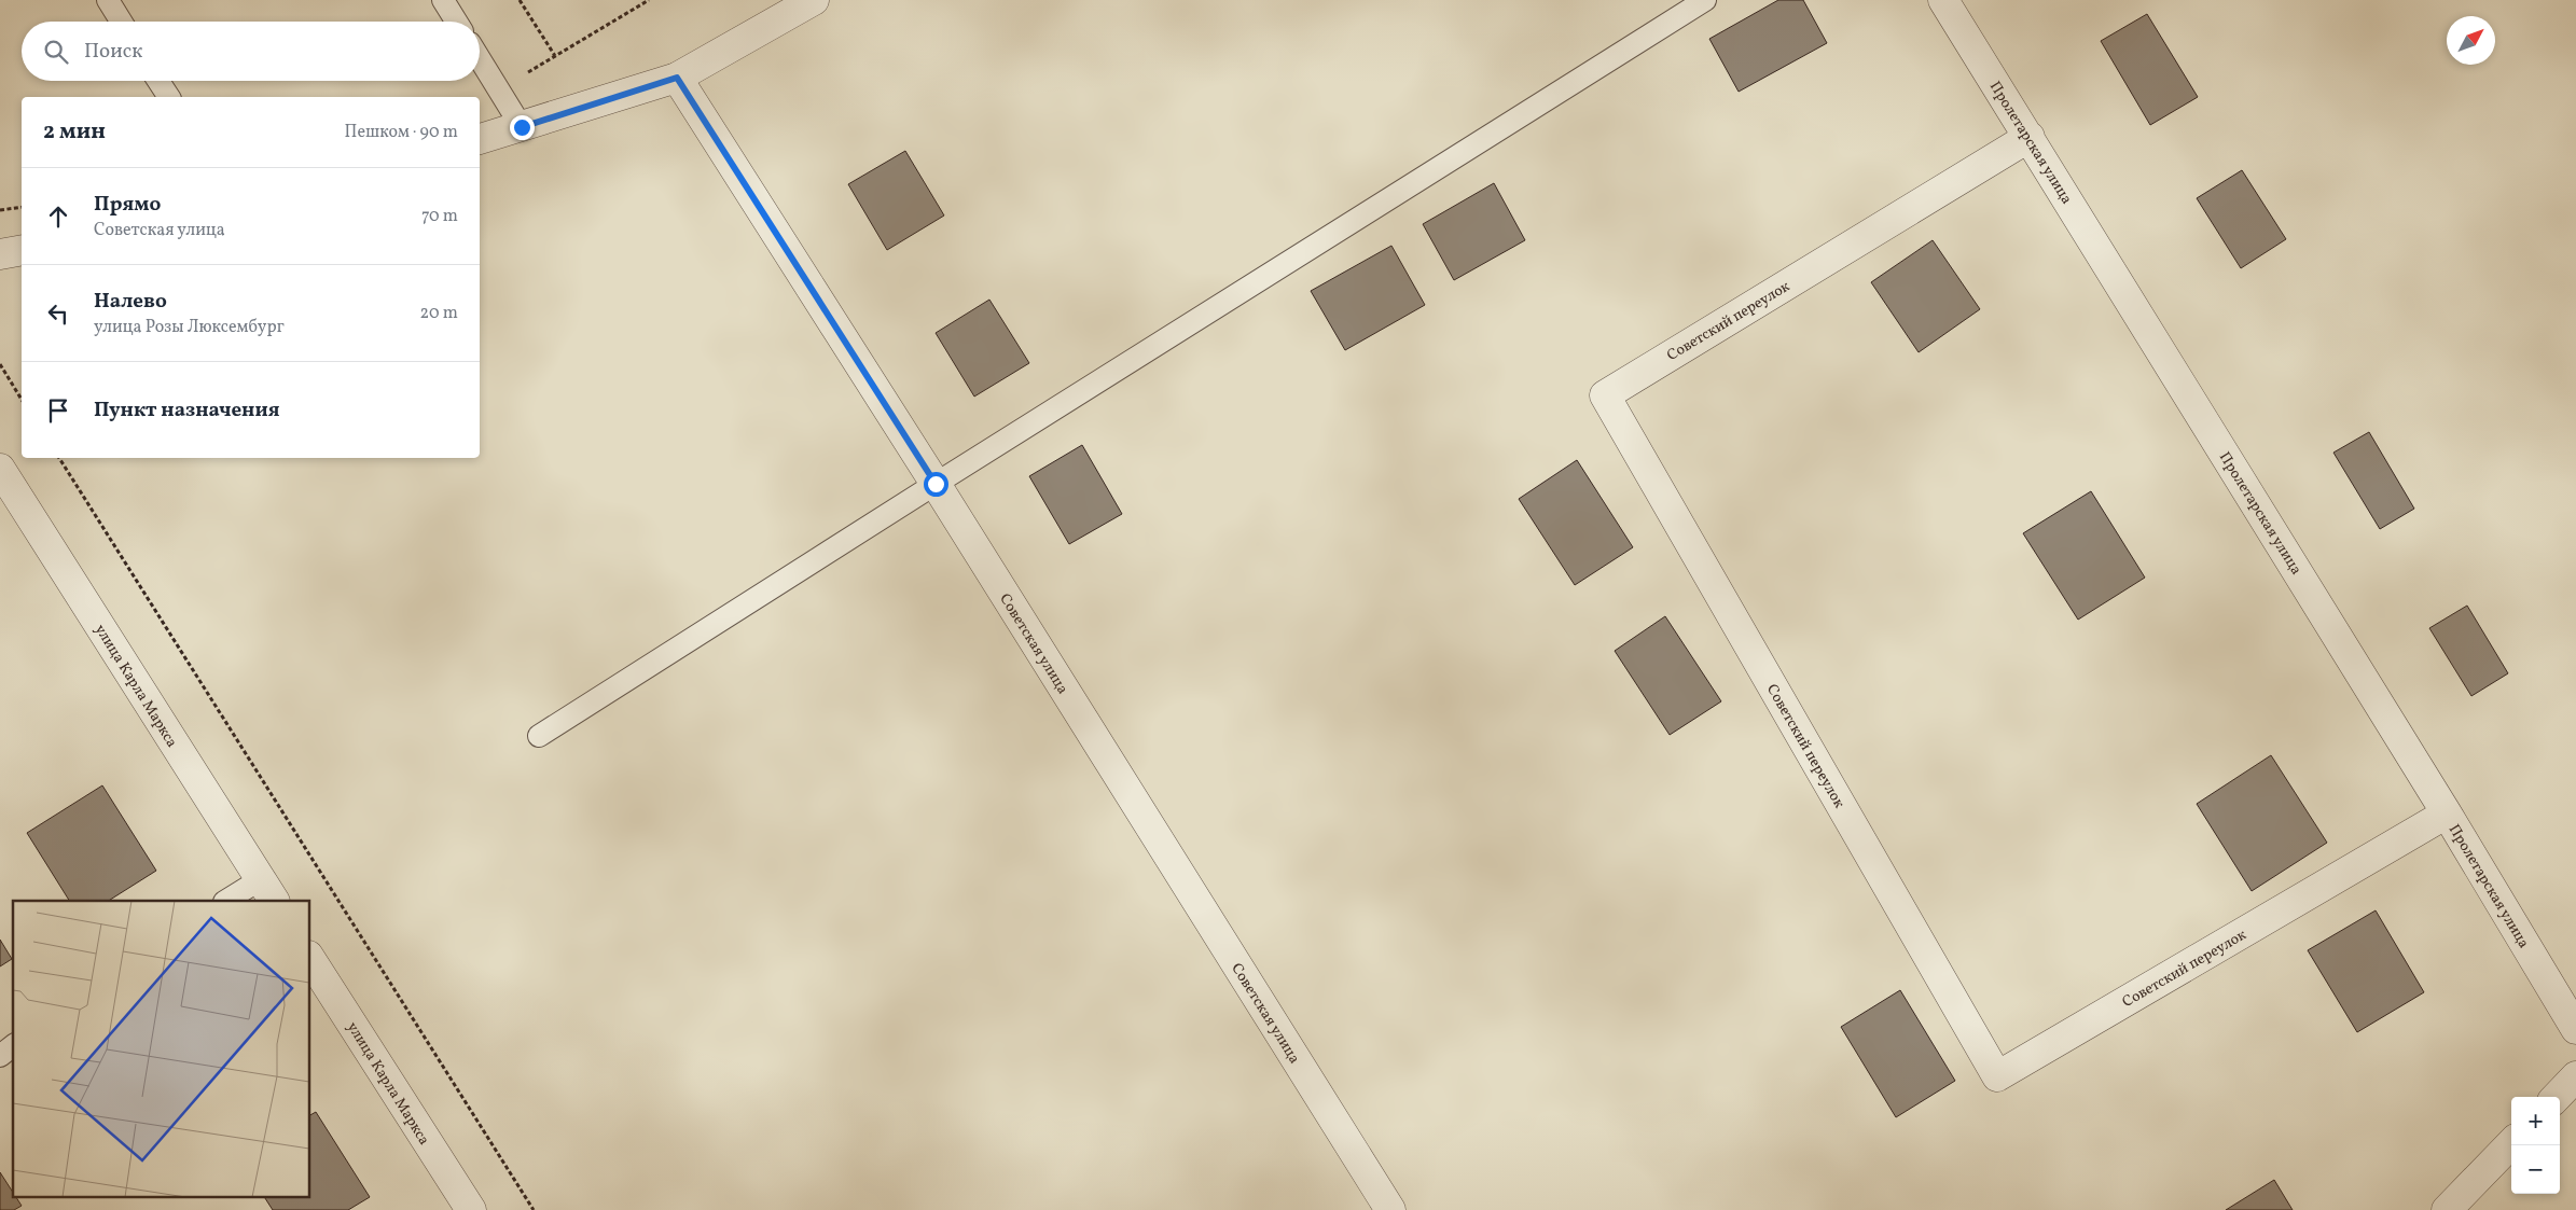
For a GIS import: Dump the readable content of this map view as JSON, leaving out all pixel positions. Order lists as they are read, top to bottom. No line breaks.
{"streets":{"street":["Пролетарская улица","Советский переулок","Советская улица","улица Карла Маркса"]},"crossings":[["Пролетарская улица","Советский переулок"]],"north":"top right","page":{"search":"Поиск","heading":["2 мин","Пешком · 90 m"],"list":[["Прямо","Советская улица","70 m"],["Налево","улица Розы Люксембург","20 m"],"Пункт назначения"],"map_buttons":["+","−"]}}
